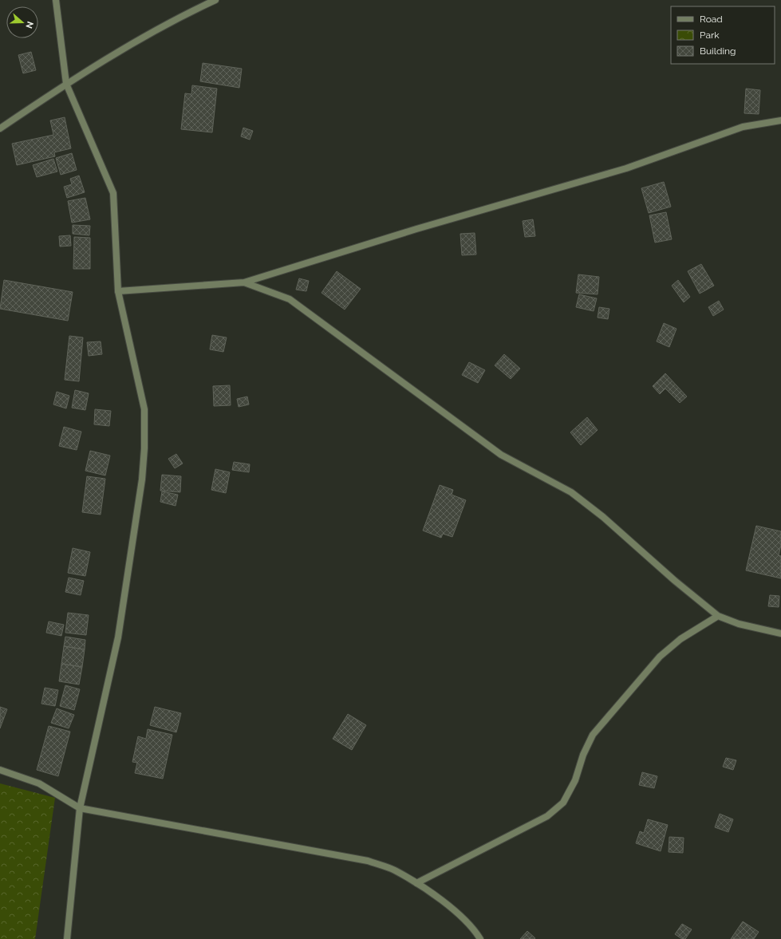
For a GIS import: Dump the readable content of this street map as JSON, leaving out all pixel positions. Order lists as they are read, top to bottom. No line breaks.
{"legend":["Road","Park","Building"],"north":"right"}
